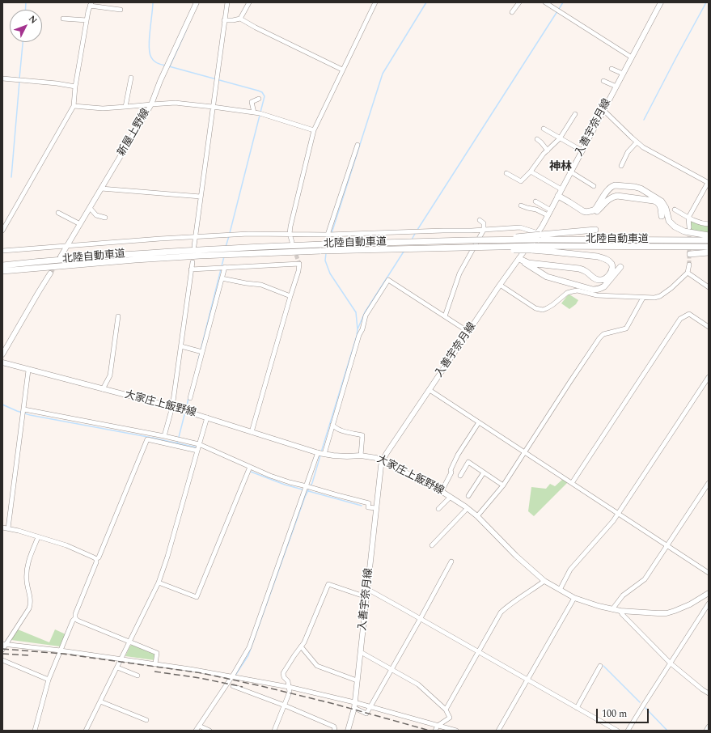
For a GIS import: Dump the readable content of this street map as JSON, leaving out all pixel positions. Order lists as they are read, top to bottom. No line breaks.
{"streets":{"highway":["北陸自動車道"],"main road":["入善宇奈月線","新屋上野線","大家庄上飯野線"]},"crossings":[["入善宇奈月線","北陸自動車道"],["入善宇奈月線","大家庄上飯野線"]],"districts":["神林"],"scale_bar":"100 m","north":"top right"}
